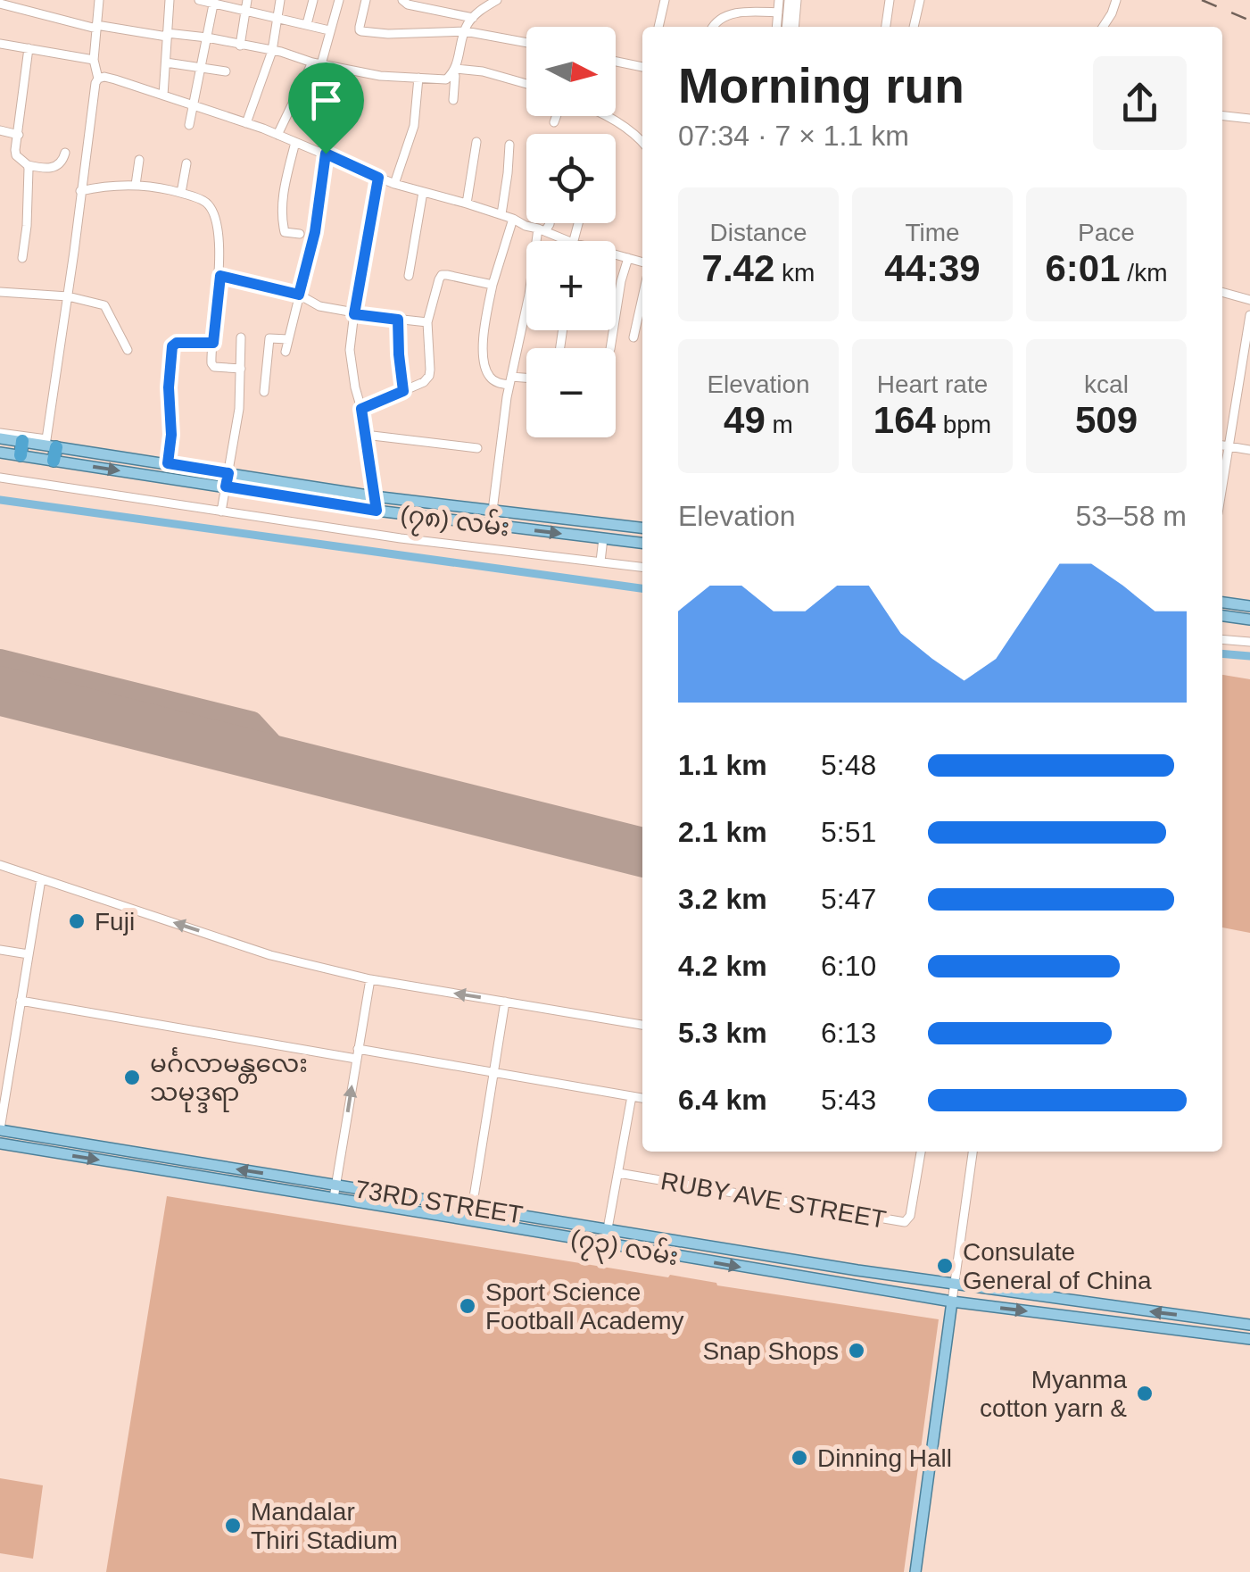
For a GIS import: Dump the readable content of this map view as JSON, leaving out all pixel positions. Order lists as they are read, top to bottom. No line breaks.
{"streets":{"main road":["(၇၈) လမ်း","73RD STREET","(၇၃) လမ်း"],"street":["RUBY AVE STREET"]},"one_way":["73RD STREET","(၇၃) လမ်း"],"places":["Fuji","မင်္ဂလာမန္တလေး သမုဒ္ဒရာ","Consulate General of China","Sport Science Football Academy","Snap Shops","Myanma cotton yarn &","Dinning Hall","Mandalar Thiri Stadium"],"north":"right","page":{"map_buttons":["+","−"],"heading":["Morning run","07:34 · 7 × 1.1 km"],"stats":[["Distance","7.42 km"],["Time","44:39"],["Pace","6:01 /km"],["Elevation","49 m"],["Heart rate","164 bpm"],["kcal","509"]],"chart":["Elevation","53–58 m"],"list":[{"name":"1.1 km","note":"5:48"},{"name":"2.1 km","note":"5:51"},{"name":"3.2 km","note":"5:47"},{"name":"4.2 km","note":"6:10"},{"name":"5.3 km","note":"6:13"},{"name":"6.4 km","note":"5:43"}]}}
